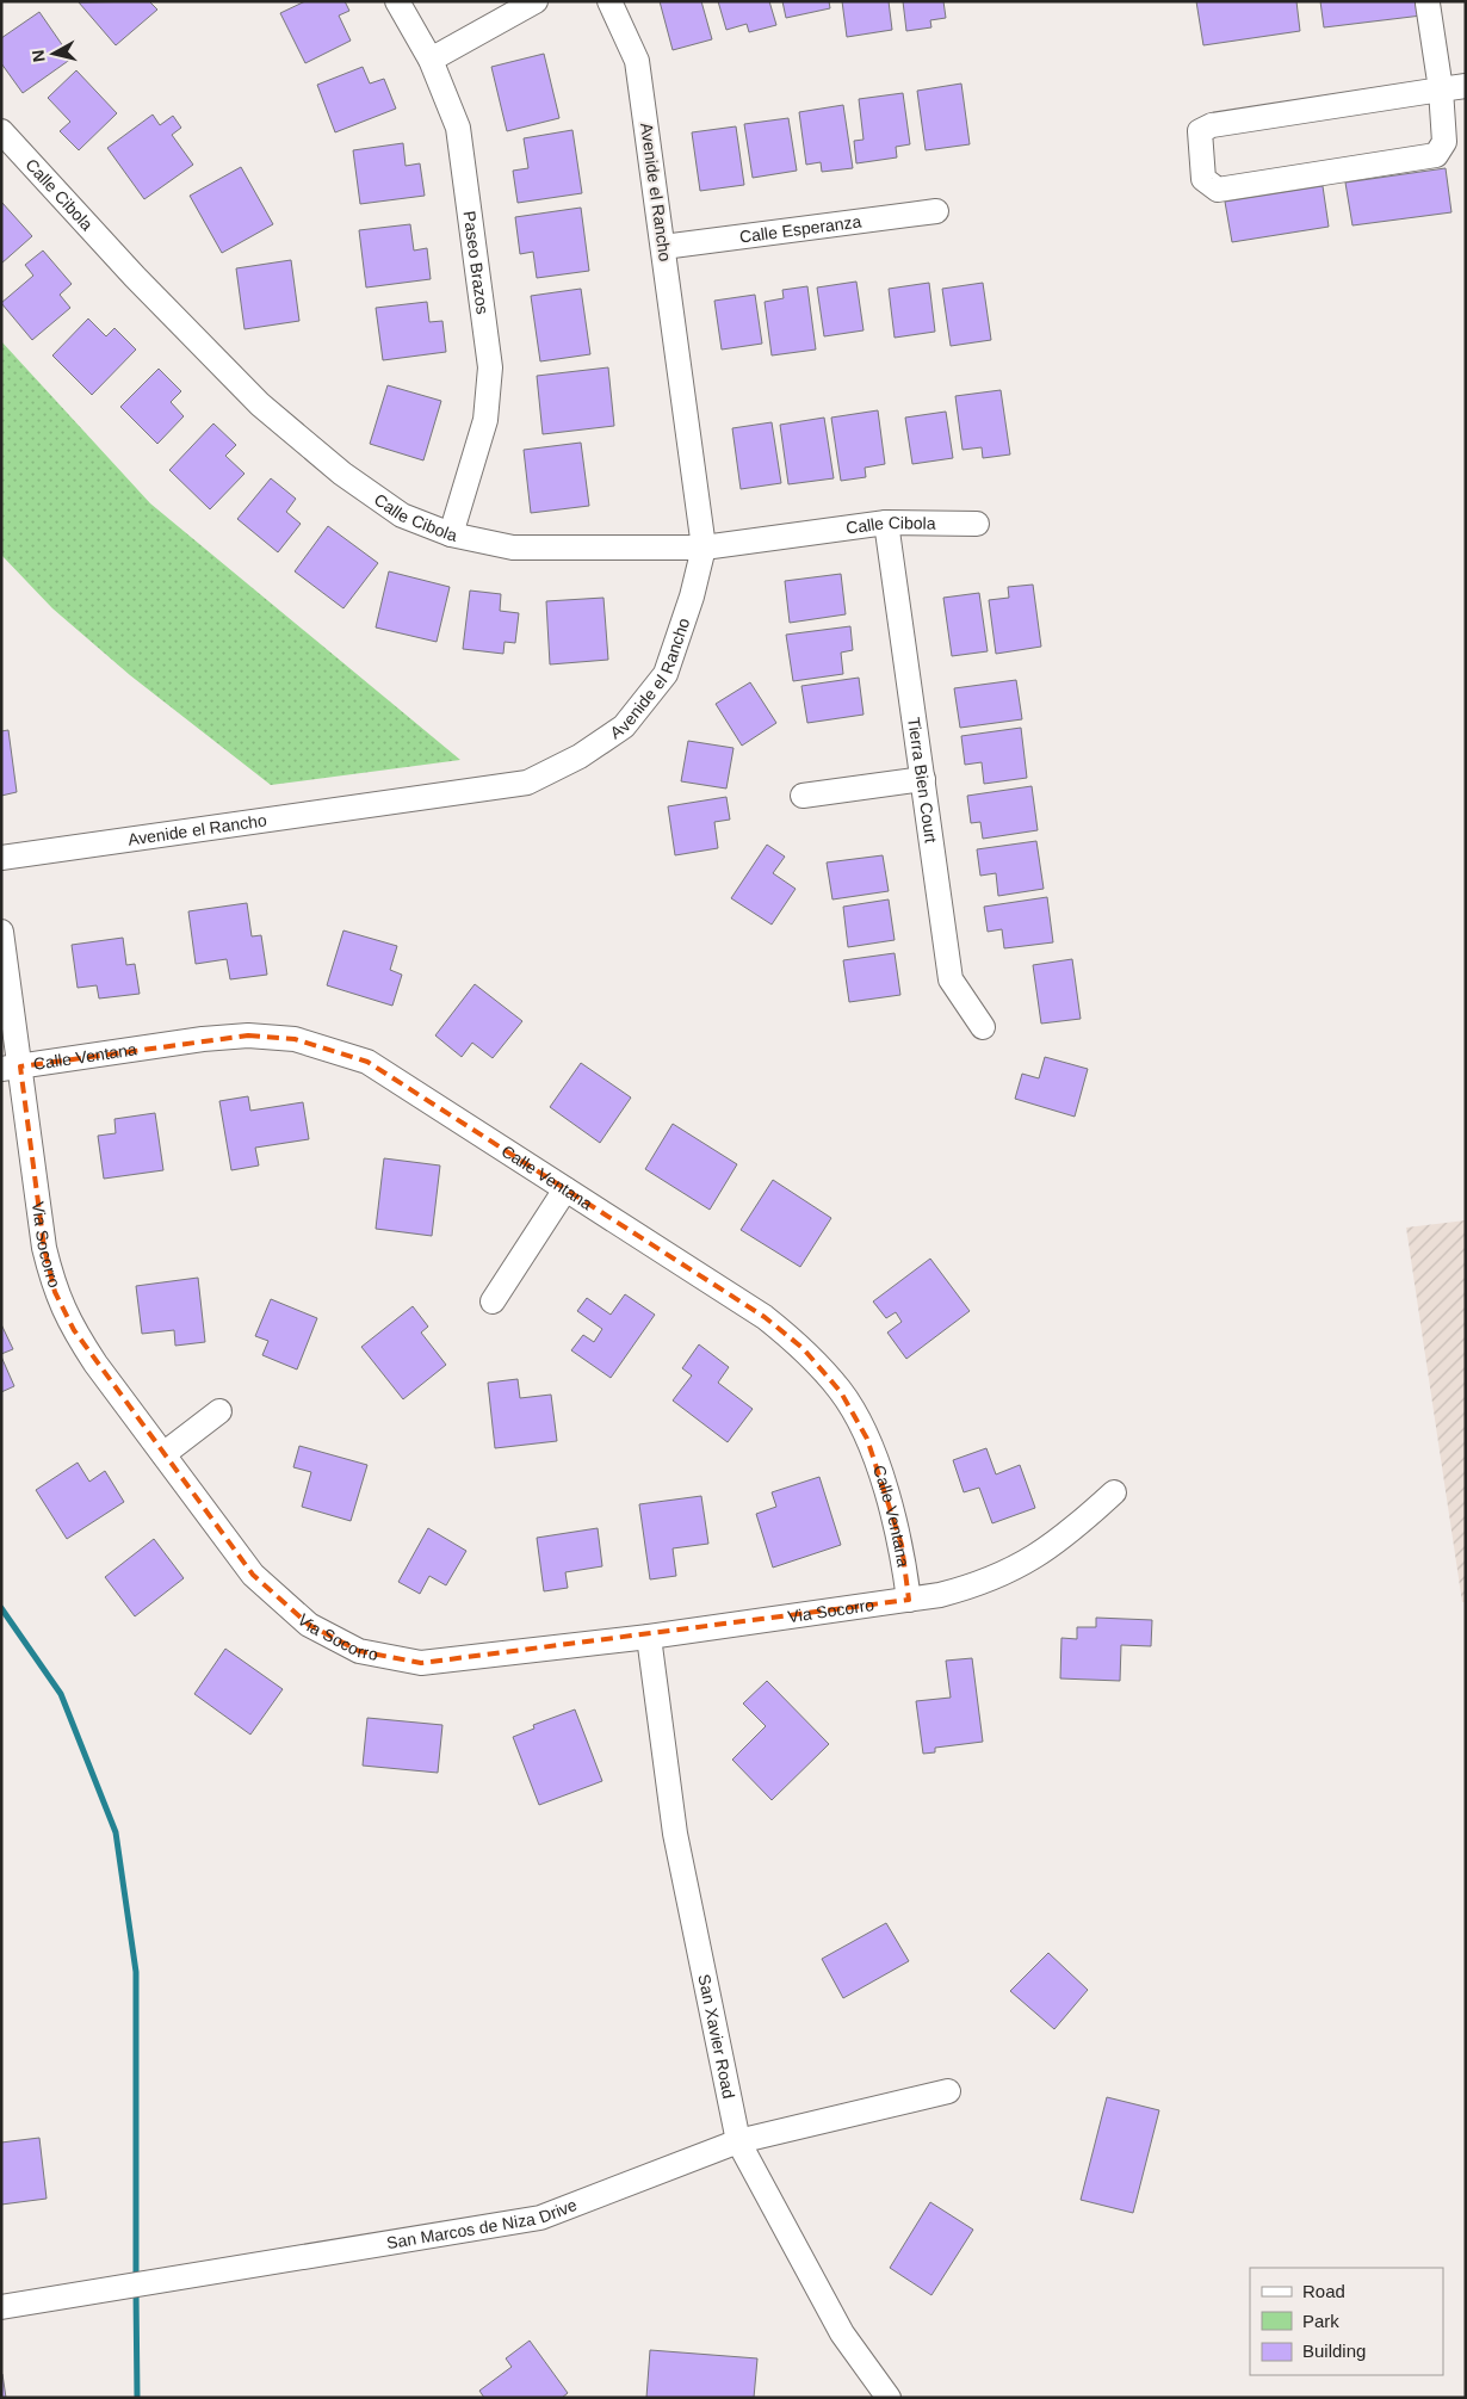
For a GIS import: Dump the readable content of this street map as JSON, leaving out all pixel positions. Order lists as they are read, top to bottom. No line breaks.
{"streets":{"street":["Avenide el Rancho","Calle Cibola","Calle Esperanza","Paseo Brazos","Tierra Bien Court","Calle Ventana","Via Socorro","San Xavier Road","San Marcos de Niza Drive"]},"crossings":[["Avenide el Rancho","Calle Cibola"],["Avenide el Rancho","Calle Esperanza"],["Calle Cibola","Paseo Brazos"],["Calle Cibola","Tierra Bien Court"],["Calle Ventana","Via Socorro"],["Via Socorro","San Xavier Road"],["San Xavier Road","San Marcos de Niza Drive"]],"legend":["Road","Park","Building"],"north":"left"}
